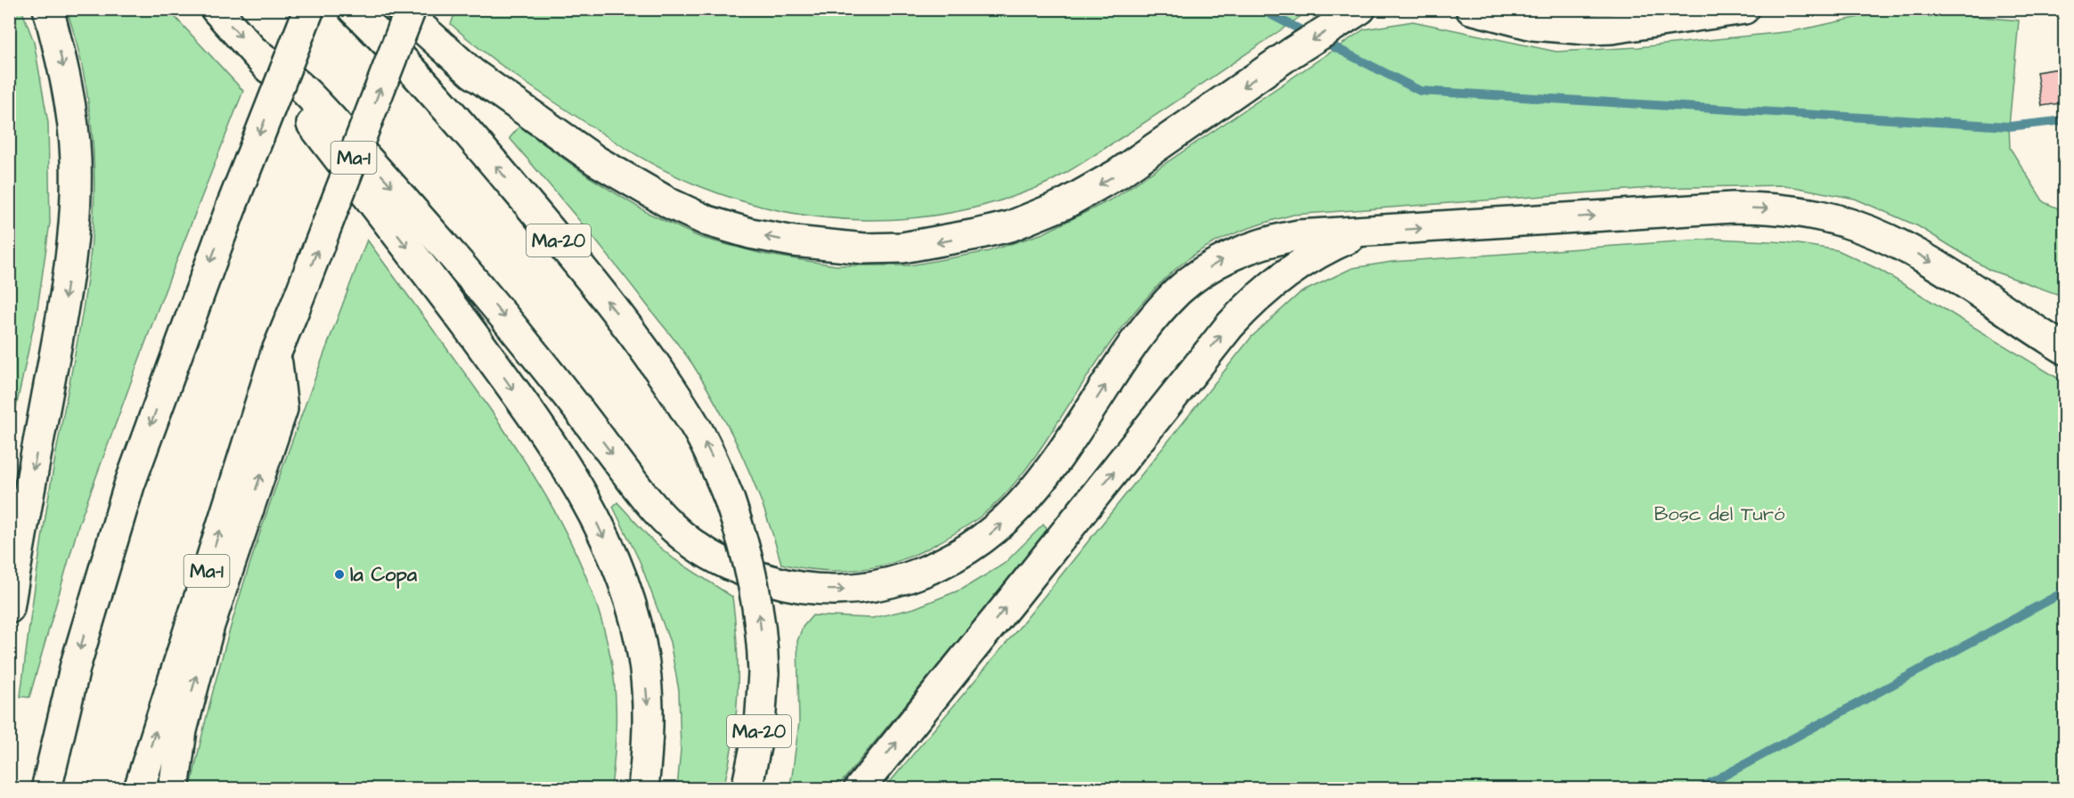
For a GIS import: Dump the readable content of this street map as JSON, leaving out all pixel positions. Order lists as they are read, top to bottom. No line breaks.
{"streets":{"main road":["Ma-1","Ma-20"]},"parks":["Bosc del Turó"],"places":["la Copa"]}
